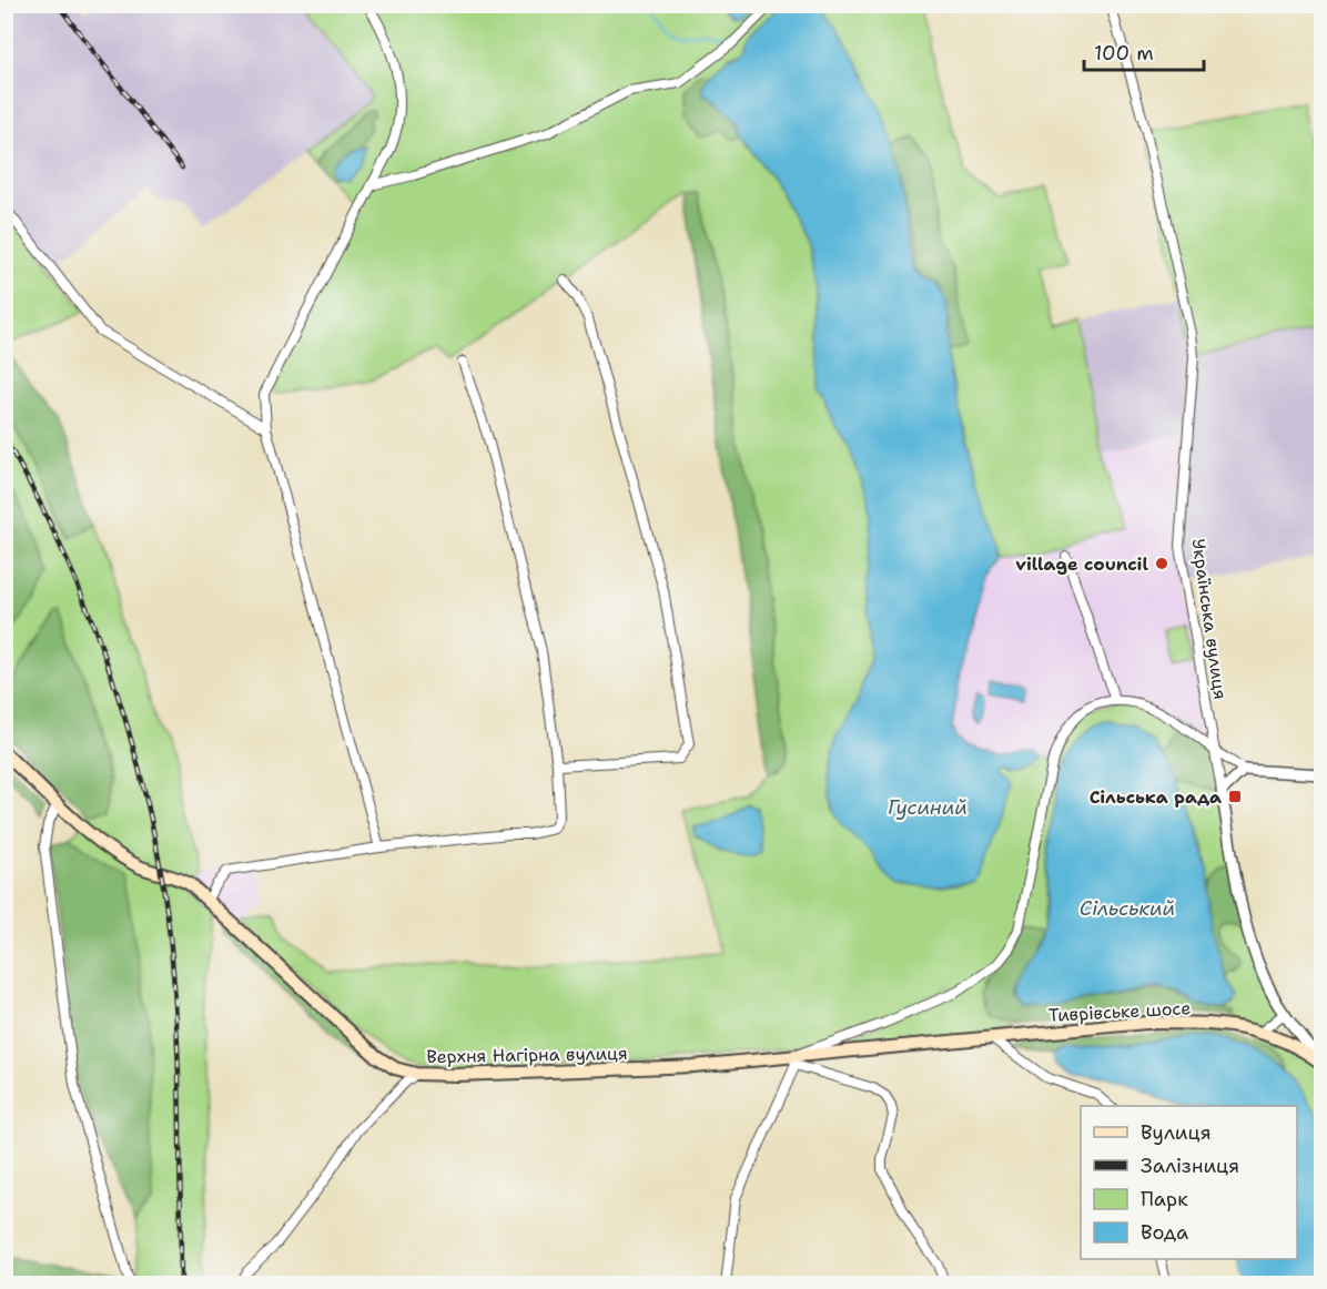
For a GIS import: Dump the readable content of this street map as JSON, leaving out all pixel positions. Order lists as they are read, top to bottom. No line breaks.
{"streets":{"main road":["Тиврівське шосе","Верхня Нагірна вулиця"],"street":["Українська вулиця"]},"crossings":[["Українська вулиця","Тиврівське шосе"],["Тиврівське шосе","Верхня Нагірна вулиця"]],"water":["Гусиний","Сільський"],"places":{"other":["village council"],"transit":["Сільська рада"]},"legend":["Вулиця","Залізниця","Парк","Вода"],"scale_bar":"100 m"}
